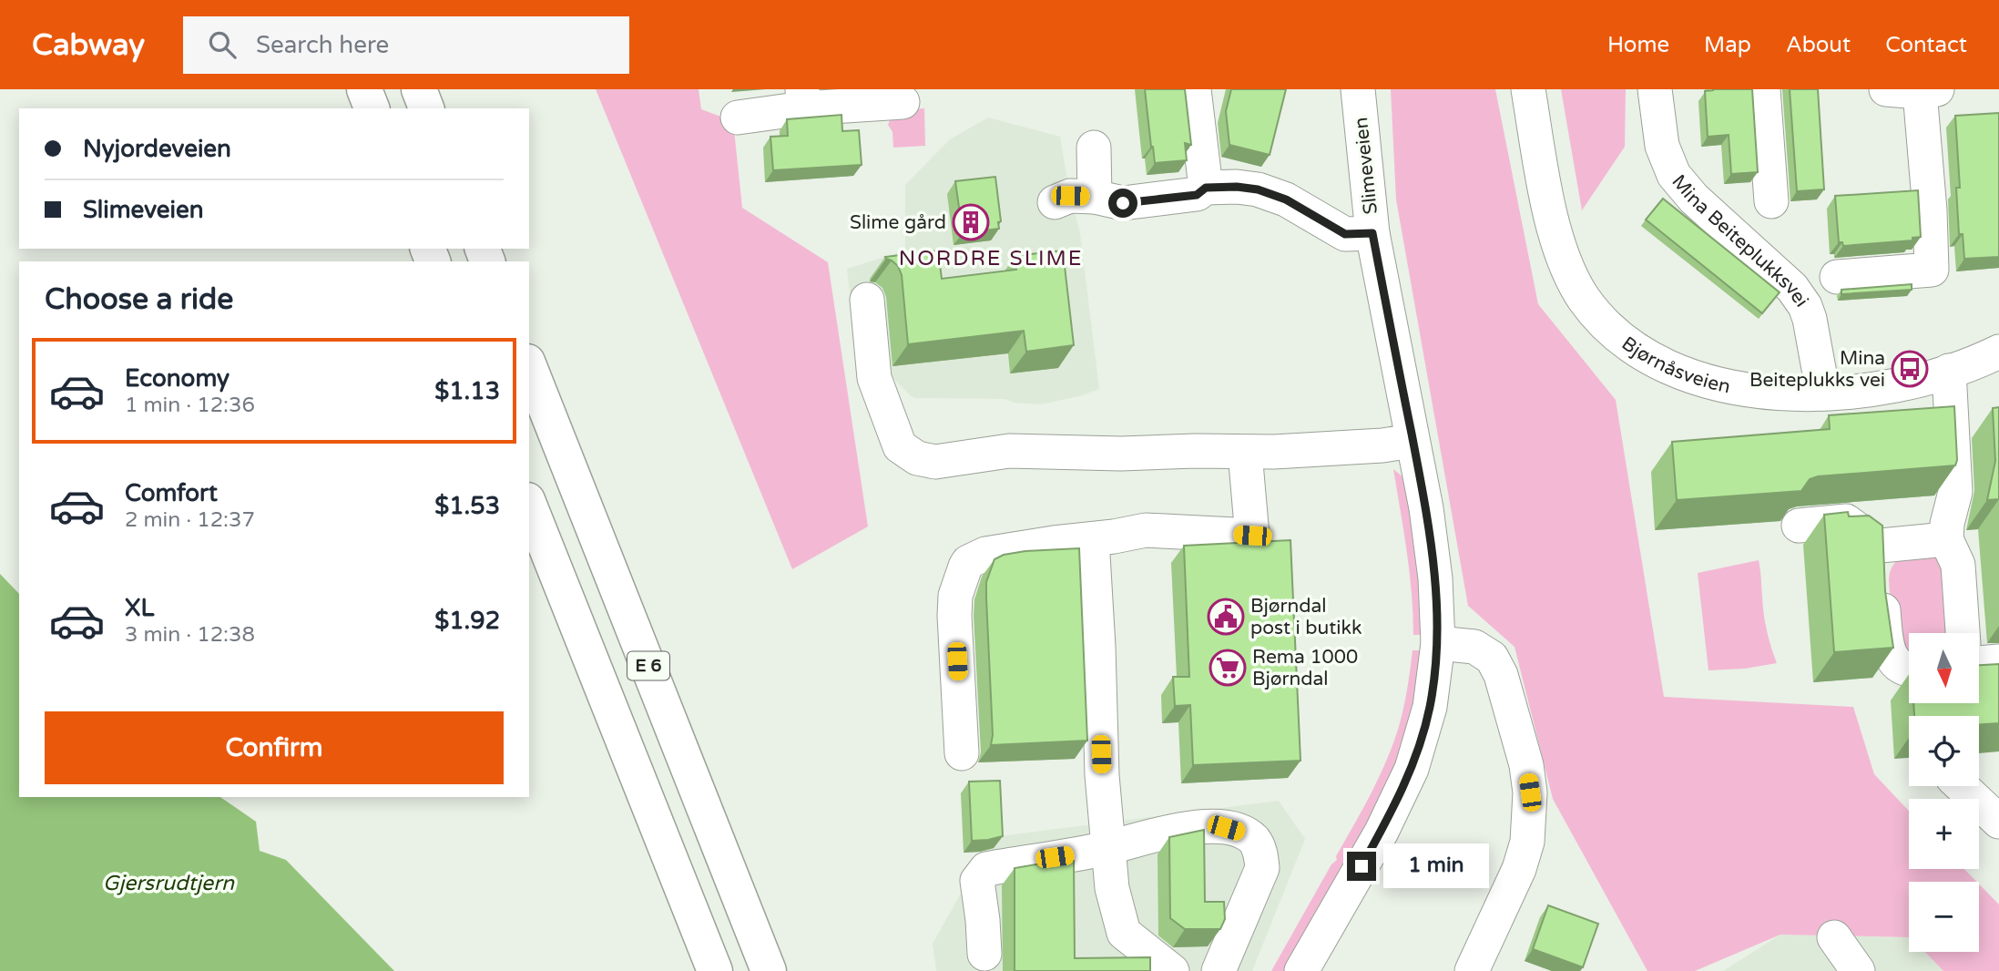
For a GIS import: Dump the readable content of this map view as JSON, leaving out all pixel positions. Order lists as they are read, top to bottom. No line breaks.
{"streets":{"highway":["E 6"],"street":["Slimeveien","Mina Beiteplukksvei","Bjørnåsveien"]},"crossings":[["Mina Beiteplukksvei","Bjørnåsveien"]],"districts":["NORDRE SLIME"],"water":["Gjersrudtjern"],"places":{"building":["Slime gård"],"bus stop":["Mina Beiteplukks vei"],"public building":["Bjørndal post i butikk"],"supermarket":["Rema 1000 Bjørndal"]},"north":"bottom","page":{"header":"Cabway","search":"Search here","nav":["Home","Map","About","Contact"],"banner":["Nyjordeveien","Slimeveien"],"heading":"Choose a ride","list":[{"name":"Economy","note":"1 min · 12:36","value":"$1.13"},{"name":"Comfort","note":"2 min · 12:37","value":"$1.53"},{"name":"XL","note":"3 min · 12:38","value":"$1.92"}],"map_buttons":["+","−"],"buttons":"Confirm","bubble":"1 min"}}
